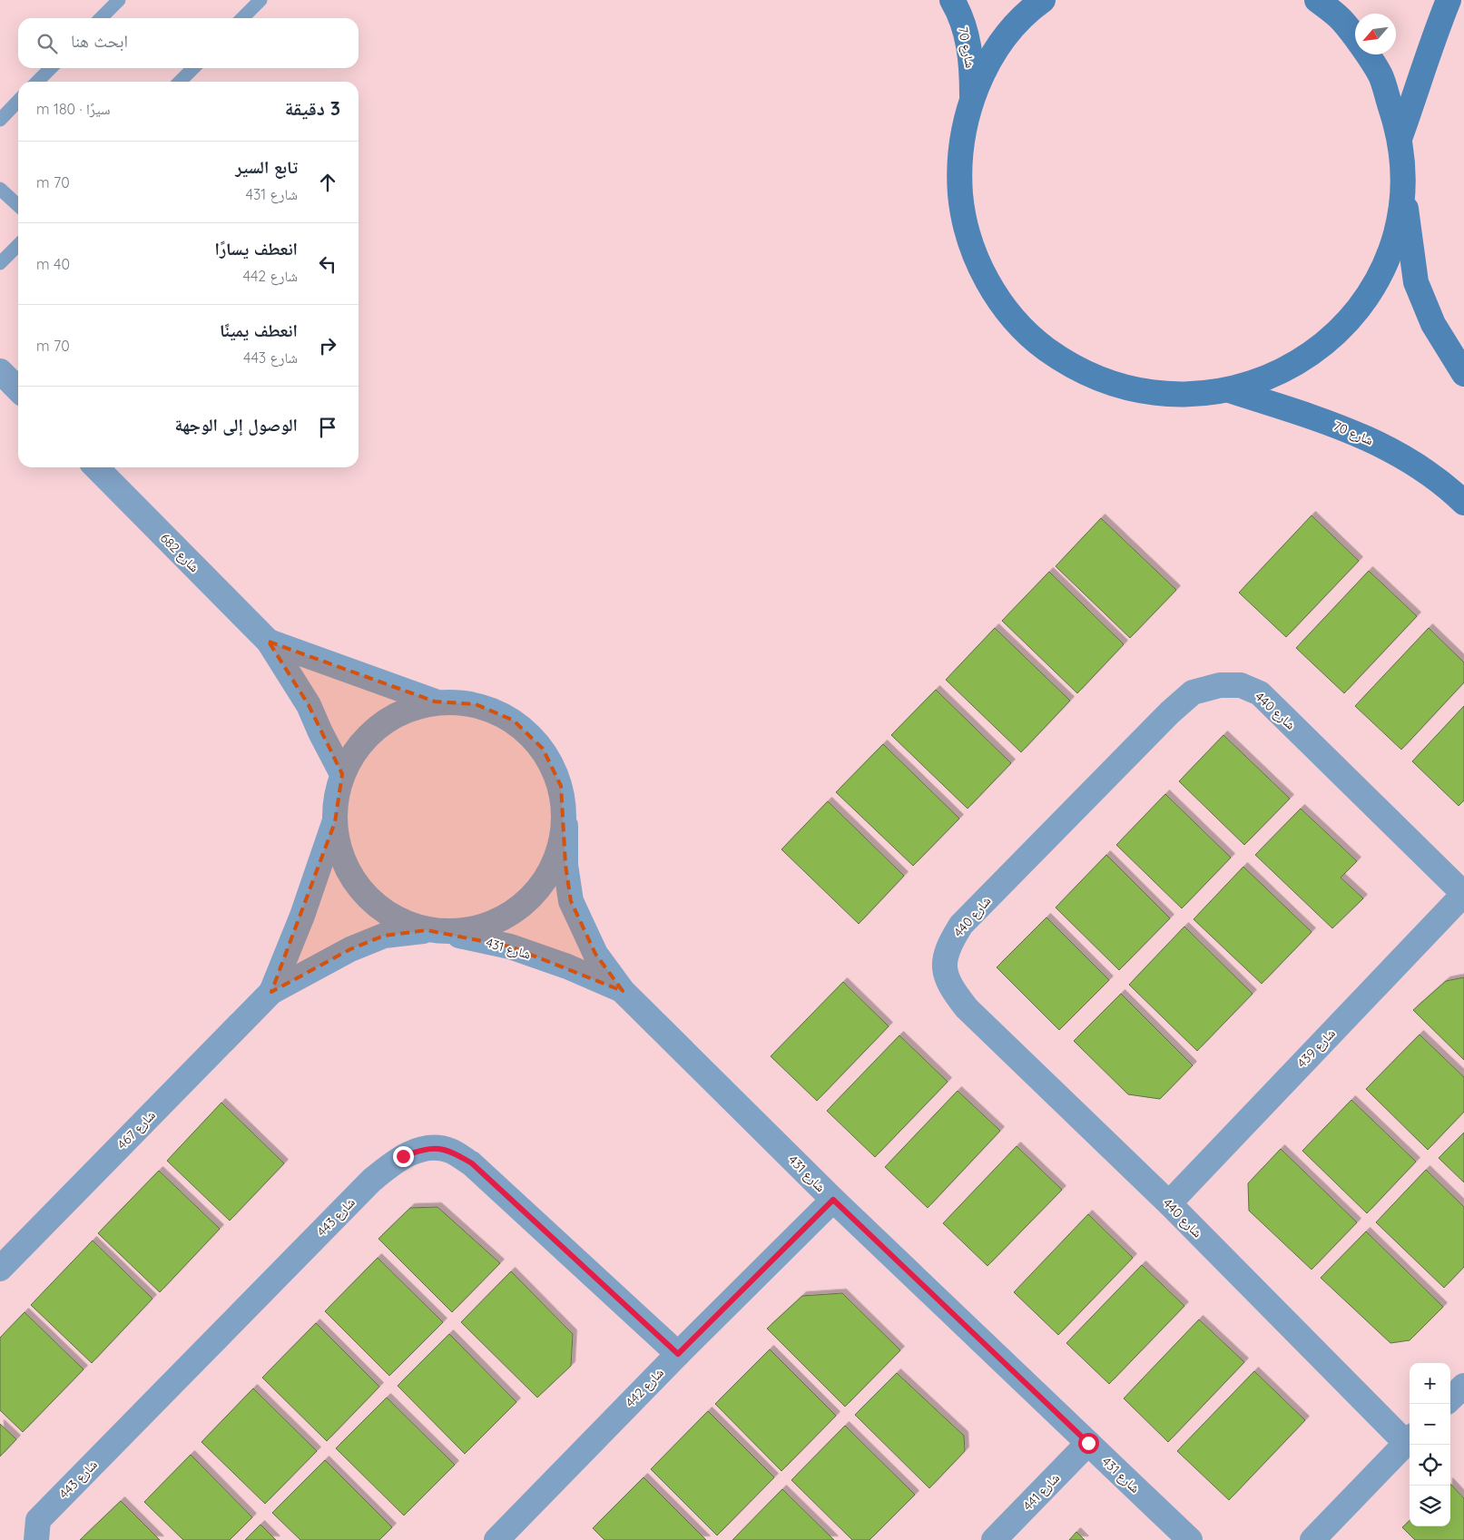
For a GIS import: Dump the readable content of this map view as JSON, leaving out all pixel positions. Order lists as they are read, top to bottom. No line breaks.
{"streets":{"main road":["شارع 70"],"street":["شارع 682","شارع 440","شارع 431","شارع 439","شارع 467","شارع 443","شارع 442","شارع 441"]},"crossings":[["شارع 682","شارع 431"],["شارع 440","شارع 439"],["شارع 431","شارع 467"],["شارع 431","شارع 442"],["شارع 431","شارع 441"],["شارع 443","شارع 442"]],"north":"bottom left","page":{"search":"ابحث هنا","heading":["3 دقيقة","سيرًا · 180 m"],"list":[["تابع السير","شارع 431","70 m"],["انعطف يسارًا","شارع 442","40 m"],["انعطف يمينًا","شارع 443","70 m"],"الوصول إلى الوجهة"],"map_buttons":["+","−"]}}
